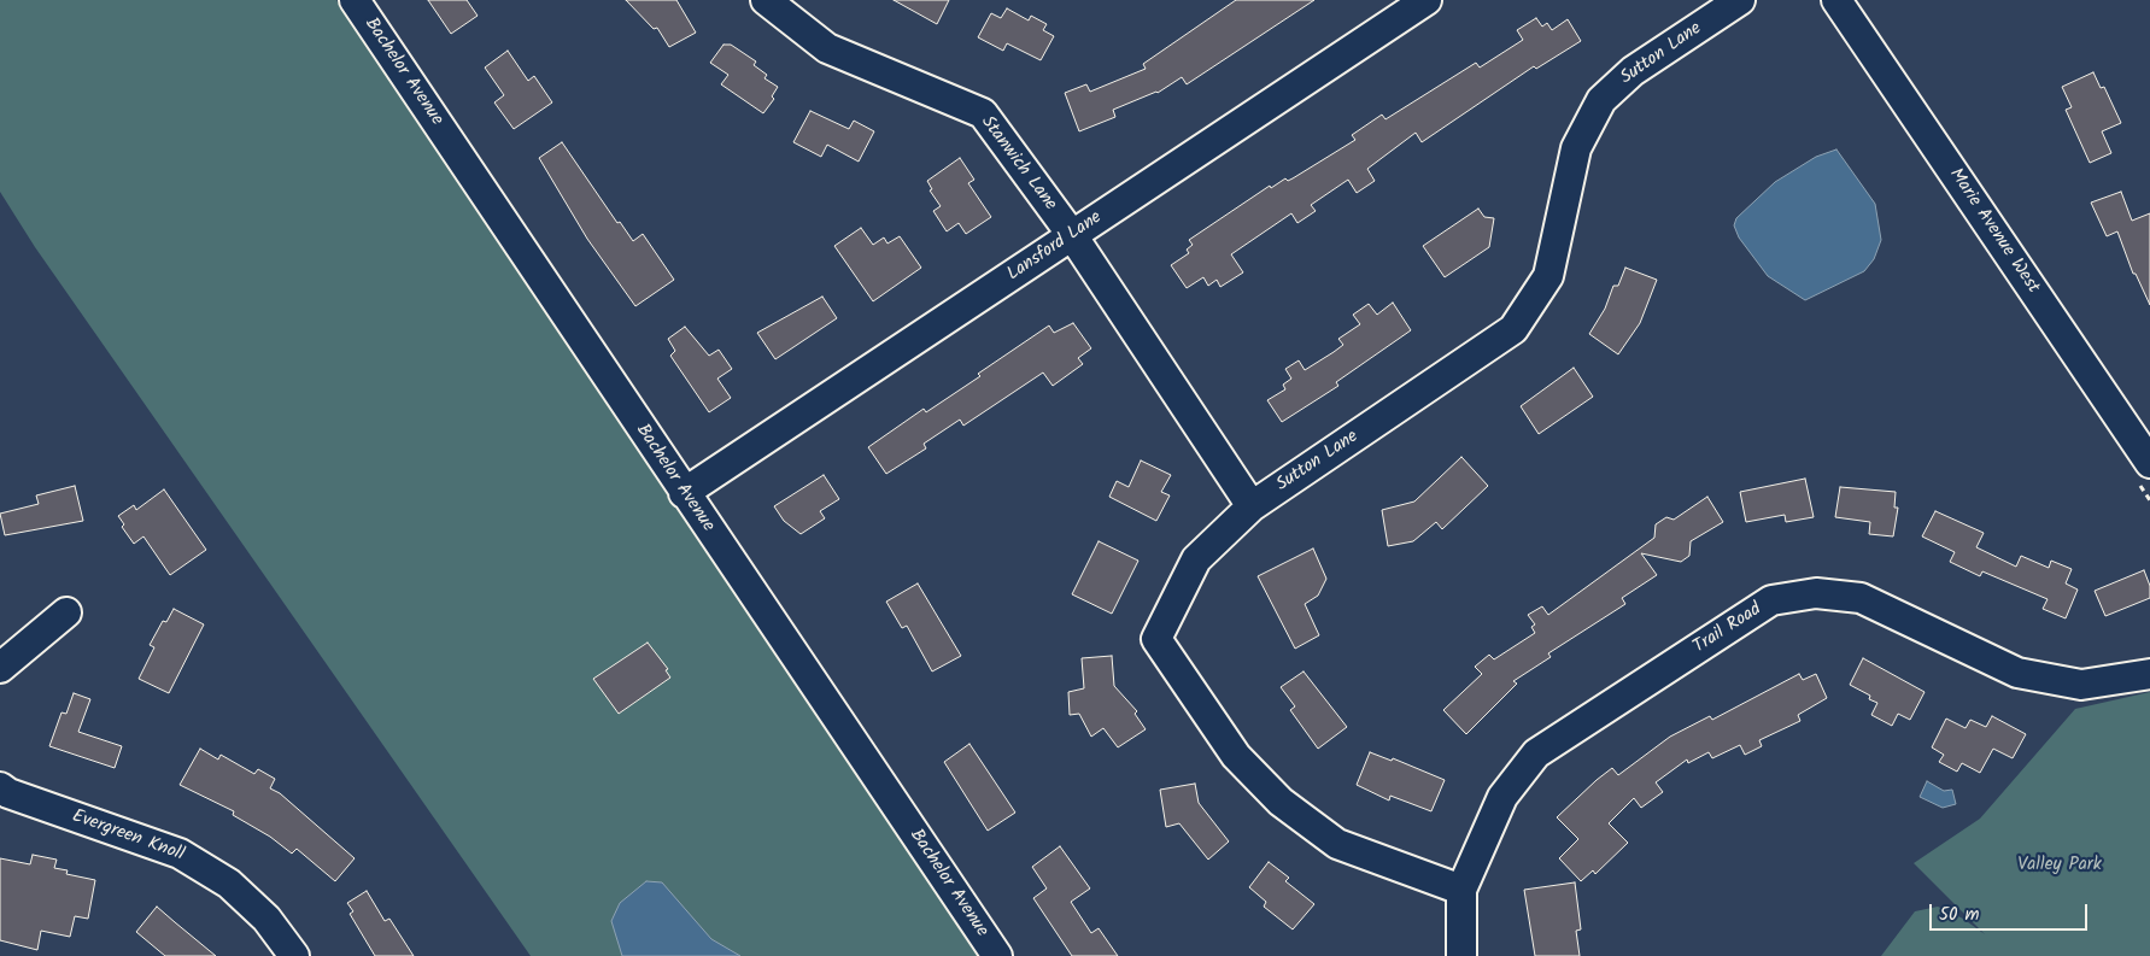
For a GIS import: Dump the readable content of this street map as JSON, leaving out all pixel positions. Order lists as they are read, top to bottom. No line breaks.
{"streets":{"street":["Sutton Lane","Bachelor Avenue","Stanwich Lane","Marie Avenue West","Lansford Lane","Trail Road","Evergreen Knoll"]},"crossings":[["Sutton Lane","Stanwich Lane"],["Sutton Lane","Trail Road"],["Bachelor Avenue","Lansford Lane"],["Stanwich Lane","Lansford Lane"]],"parks":["Valley Park"],"scale_bar":"50 m"}
